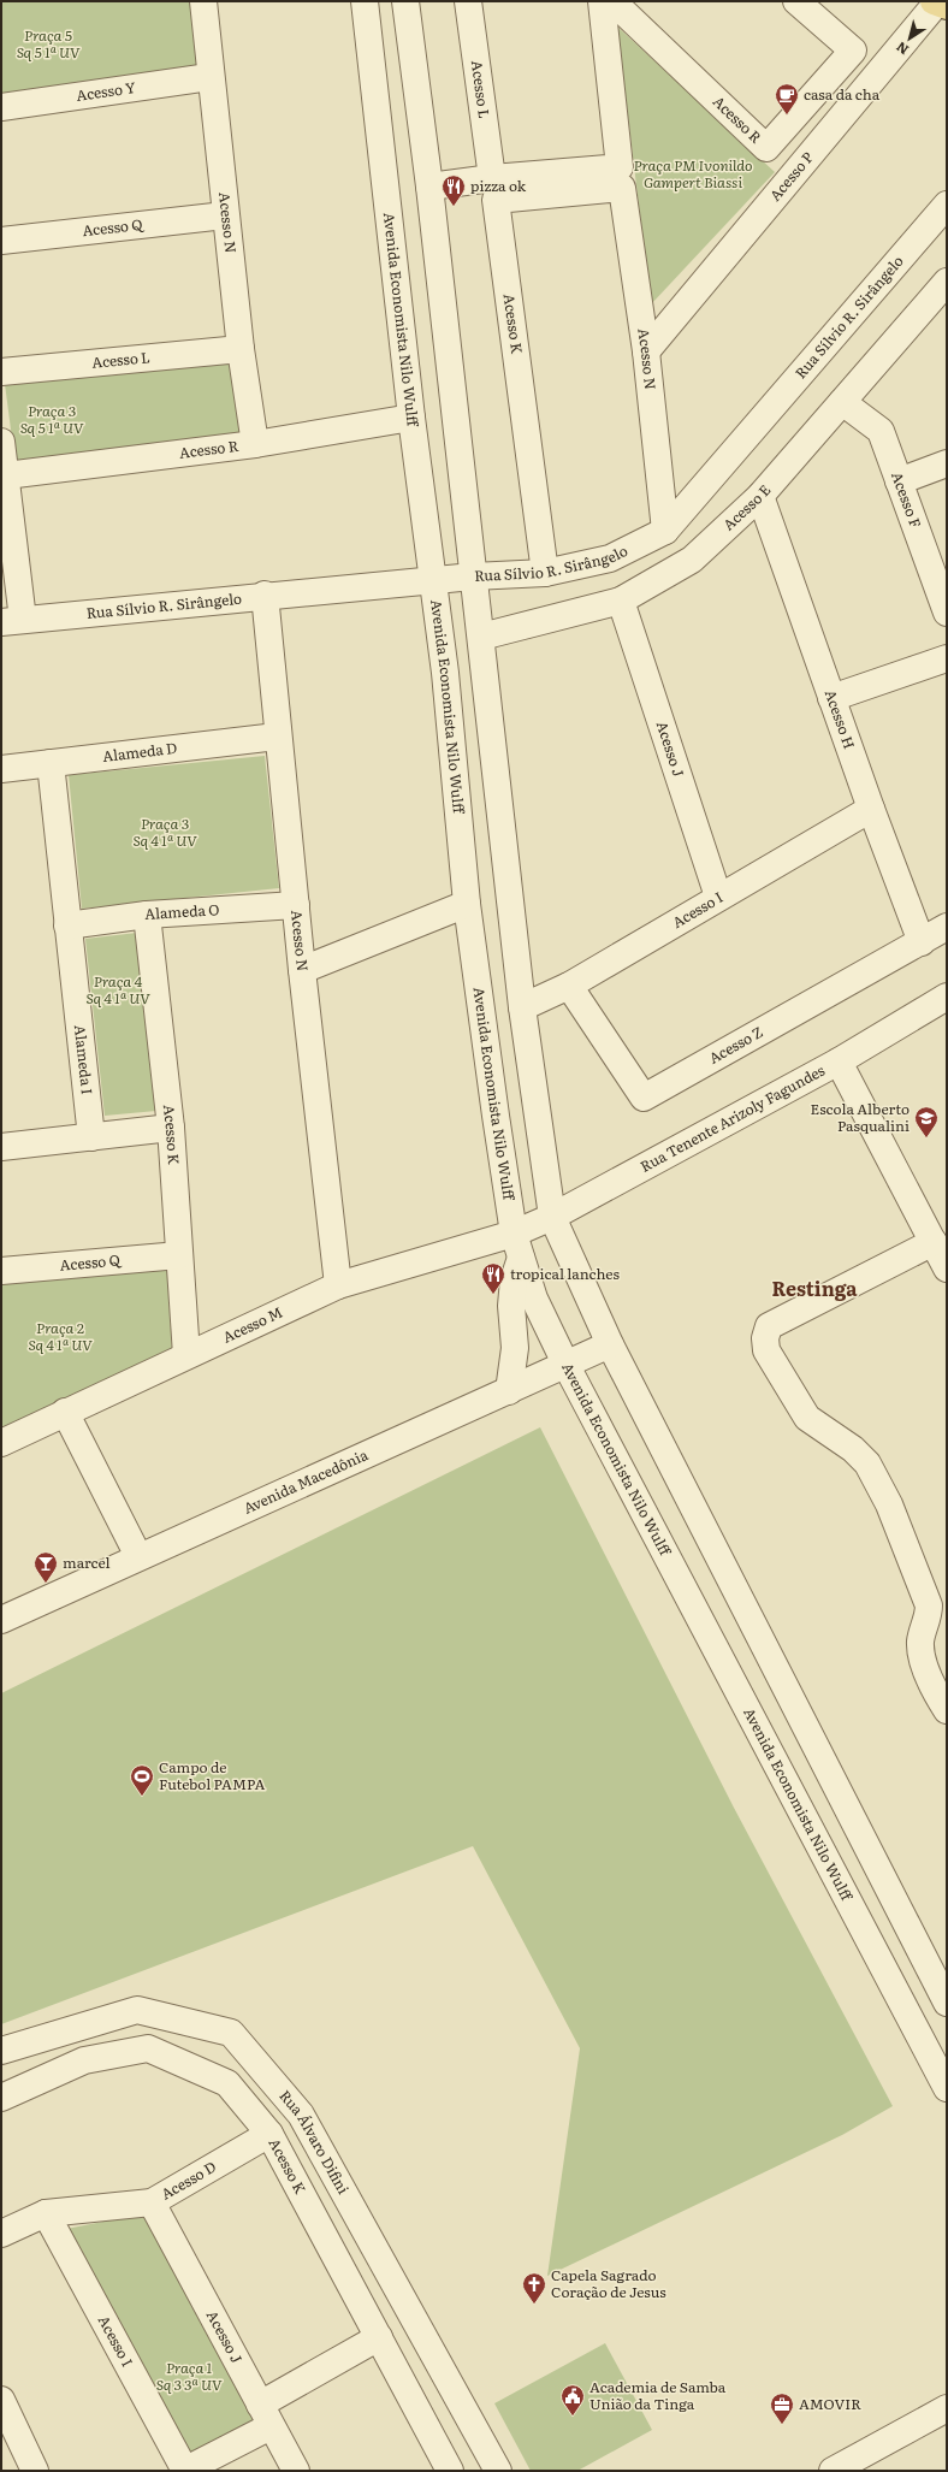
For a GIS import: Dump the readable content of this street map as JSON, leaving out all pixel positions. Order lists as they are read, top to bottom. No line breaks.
{"streets":{"street":["Acesso L","Acesso Y","Acesso R","Acesso P","Acesso N","Acesso Q","Rua Sílvio R. Sirângelo","Avenida Economista Nilo Wulff","Acesso K","Acesso F","Acesso E","Acesso H","Acesso J","Alameda D","Acesso I","Alameda O","Acesso Z","Alameda I","Rua Tenente Arizoly Fagundes","Acesso M","Avenida Macedônia","Rua Álvaro Difini","Acesso D"]},"crossings":[["Acesso L","Acesso N"],["Acesso Y","Acesso N"],["Acesso R","Acesso N"],["Acesso R","Avenida Economista Nilo Wulff"],["Acesso P","Acesso N"],["Acesso N","Acesso Q"],["Acesso N","Rua Sílvio R. Sirângelo"],["Acesso N","Acesso K"],["Acesso N","Alameda D"],["Acesso N","Alameda O"],["Acesso N","Acesso M"],["Acesso Q","Acesso K"],["Rua Sílvio R. Sirângelo","Avenida Economista Nilo Wulff"],["Rua Sílvio R. Sirângelo","Acesso K"],["Avenida Economista Nilo Wulff","Rua Tenente Arizoly Fagundes"],["Avenida Economista Nilo Wulff","Acesso M"],["Avenida Economista Nilo Wulff","Avenida Macedônia"],["Acesso K","Alameda O"],["Acesso K","Acesso M"],["Acesso K","Acesso D"],["Acesso F","Acesso E"],["Acesso E","Acesso H"],["Acesso E","Acesso J"],["Acesso H","Acesso I"],["Acesso H","Acesso Z"],["Acesso J","Acesso I"],["Acesso J","Acesso D"],["Acesso I","Acesso Z"],["Acesso I","Acesso D"],["Alameda O","Alameda I"],["Rua Tenente Arizoly Fagundes","Acesso M"]],"districts":["Restinga"],"parks":["Praça 5 Sq 5 1ª UV","Praça PM Ivonildo Gampert Biassi","Praça 3 Sq 5 1ª UV","Praça 3 Sq 4 1ª UV","Praça 4 Sq 4 1ª UV","Praça 2 Sq 4 1ª UV","Praça 1 Sq 3 3ª UV"],"places":{"cafe":["casa da cha"],"restaurant":["pizza ok","tropical lanches"],"school or university":["Escola Alberto Pasqualini"],"bar":["marcel"],"sports":["Campo de Futebol PAMPA"],"church":["Capela Sagrado Coração de Jesus"],"public building":["Academia de Samba União da Tinga"],"office":["AMOVIR"]},"north":"bottom left"}
